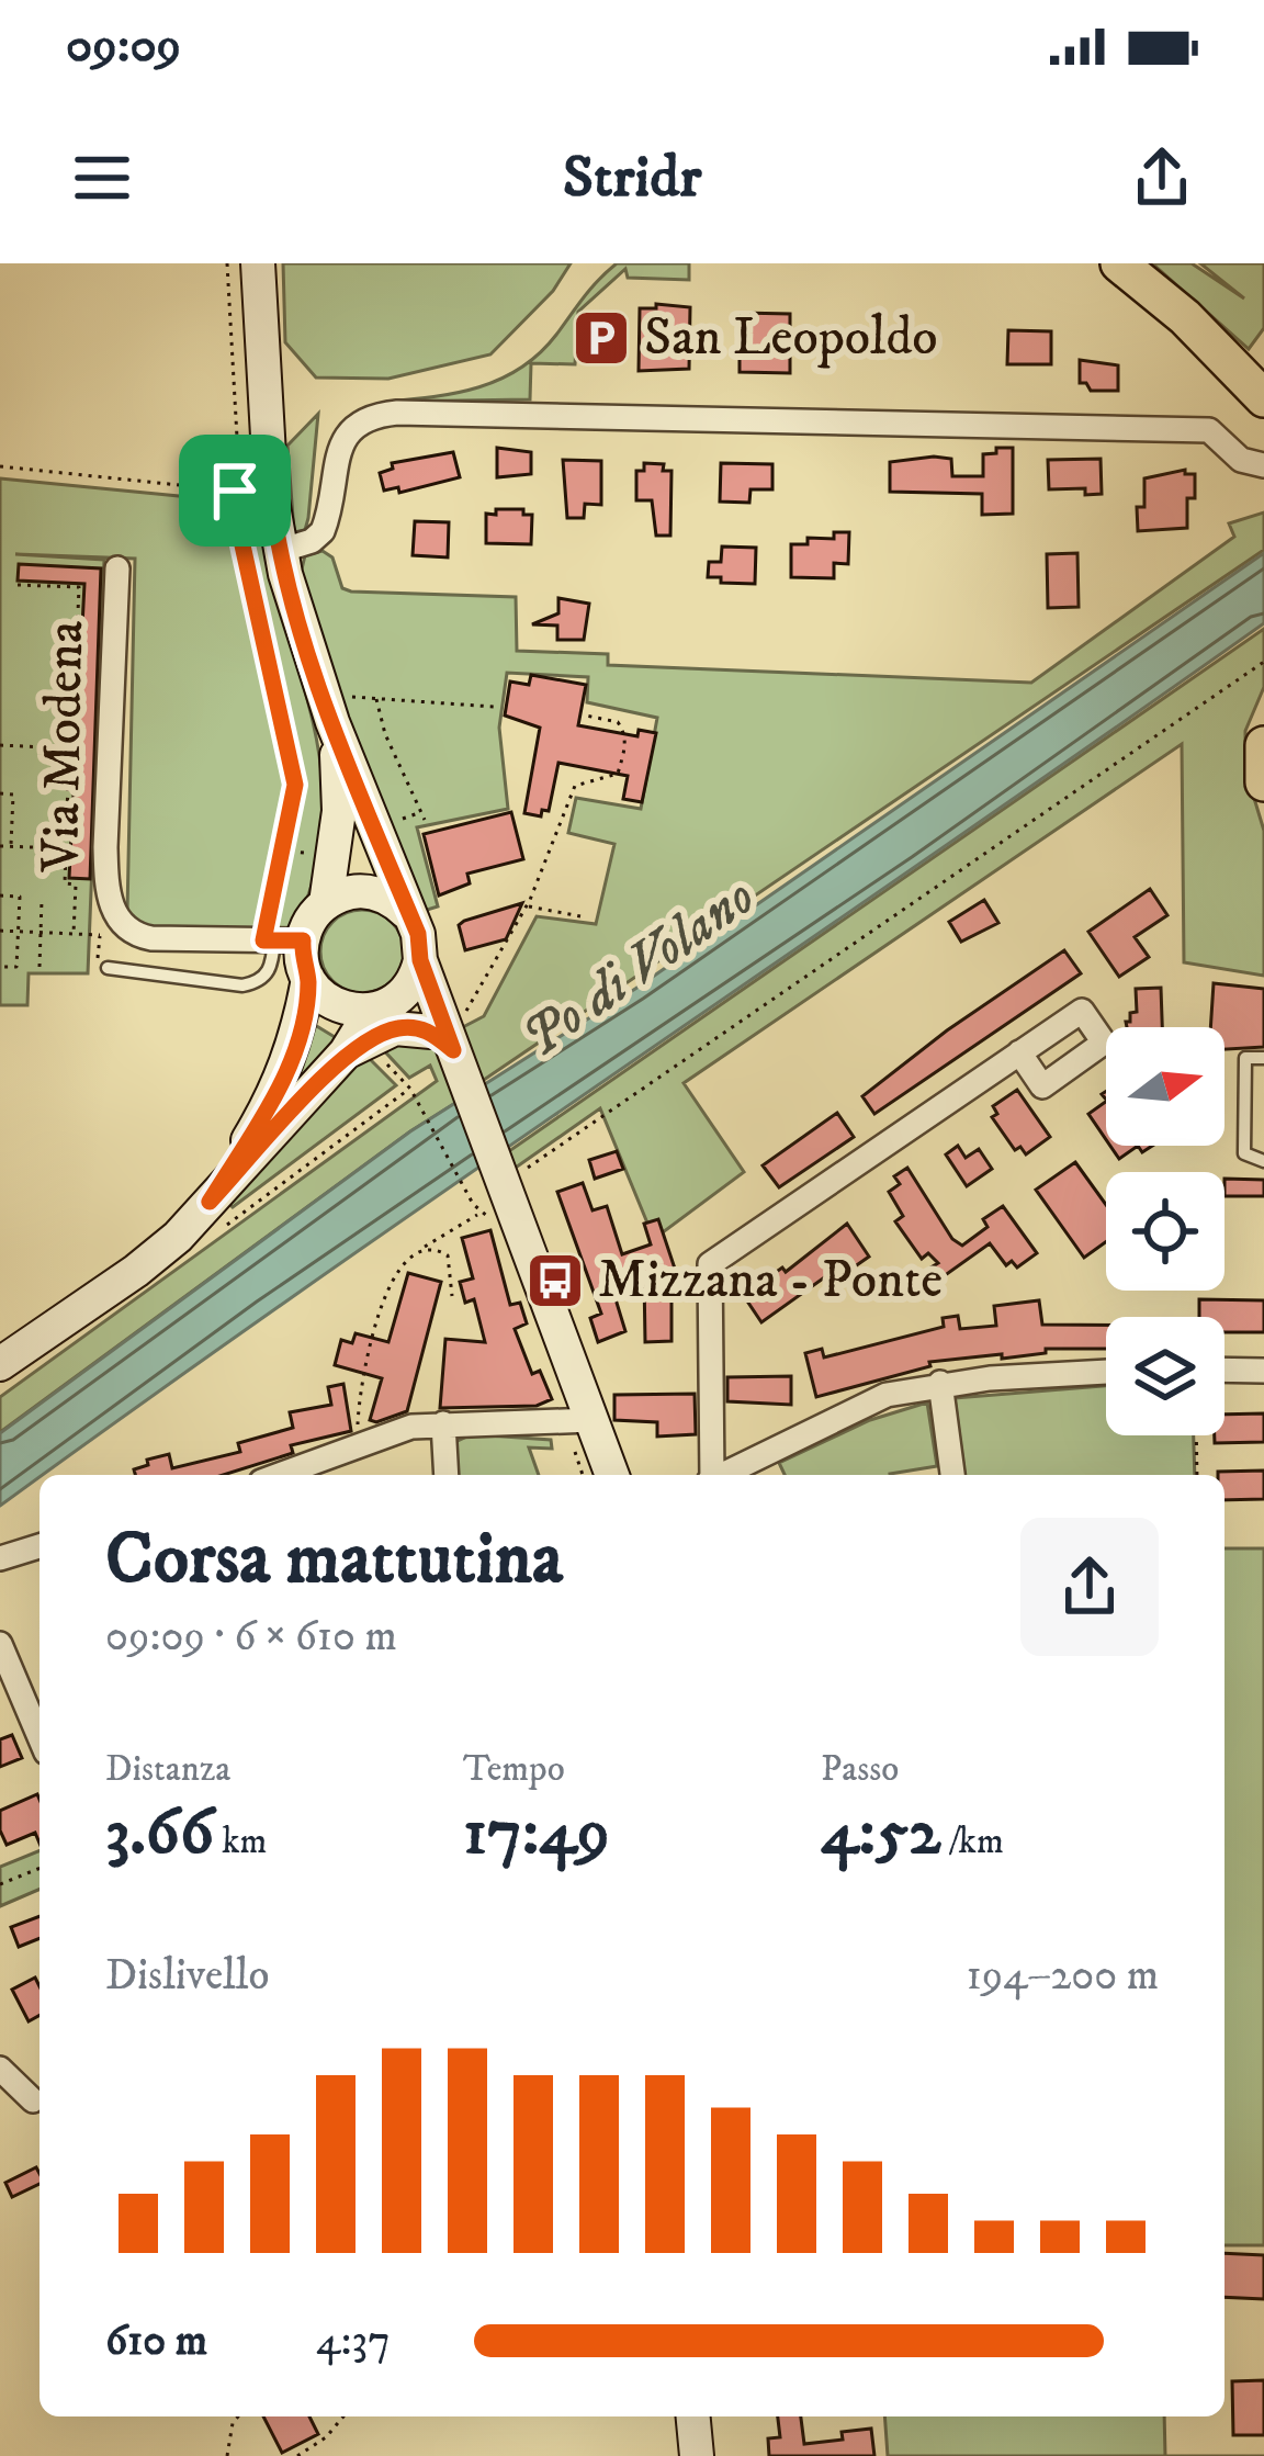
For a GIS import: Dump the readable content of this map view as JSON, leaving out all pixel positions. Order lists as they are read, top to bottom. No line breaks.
{"streets":{"street":["Via Modena"]},"water":["Po di Volano"],"places":{"parking":["San Leopoldo"],"bus stop":["Mizzana - Ponte"]},"north":"right","page":{"status":"09:09","header":"Stridr","heading":["Corsa mattutina","09:09 · 6 × 610 m"],"stats":[["Distanza","3.66 km"],["Tempo","17:49"],["Passo","4:52 /km"]],"chart":["Dislivello","194–200 m"],"list":[{"name":"610 m","note":"4:37"}]}}
